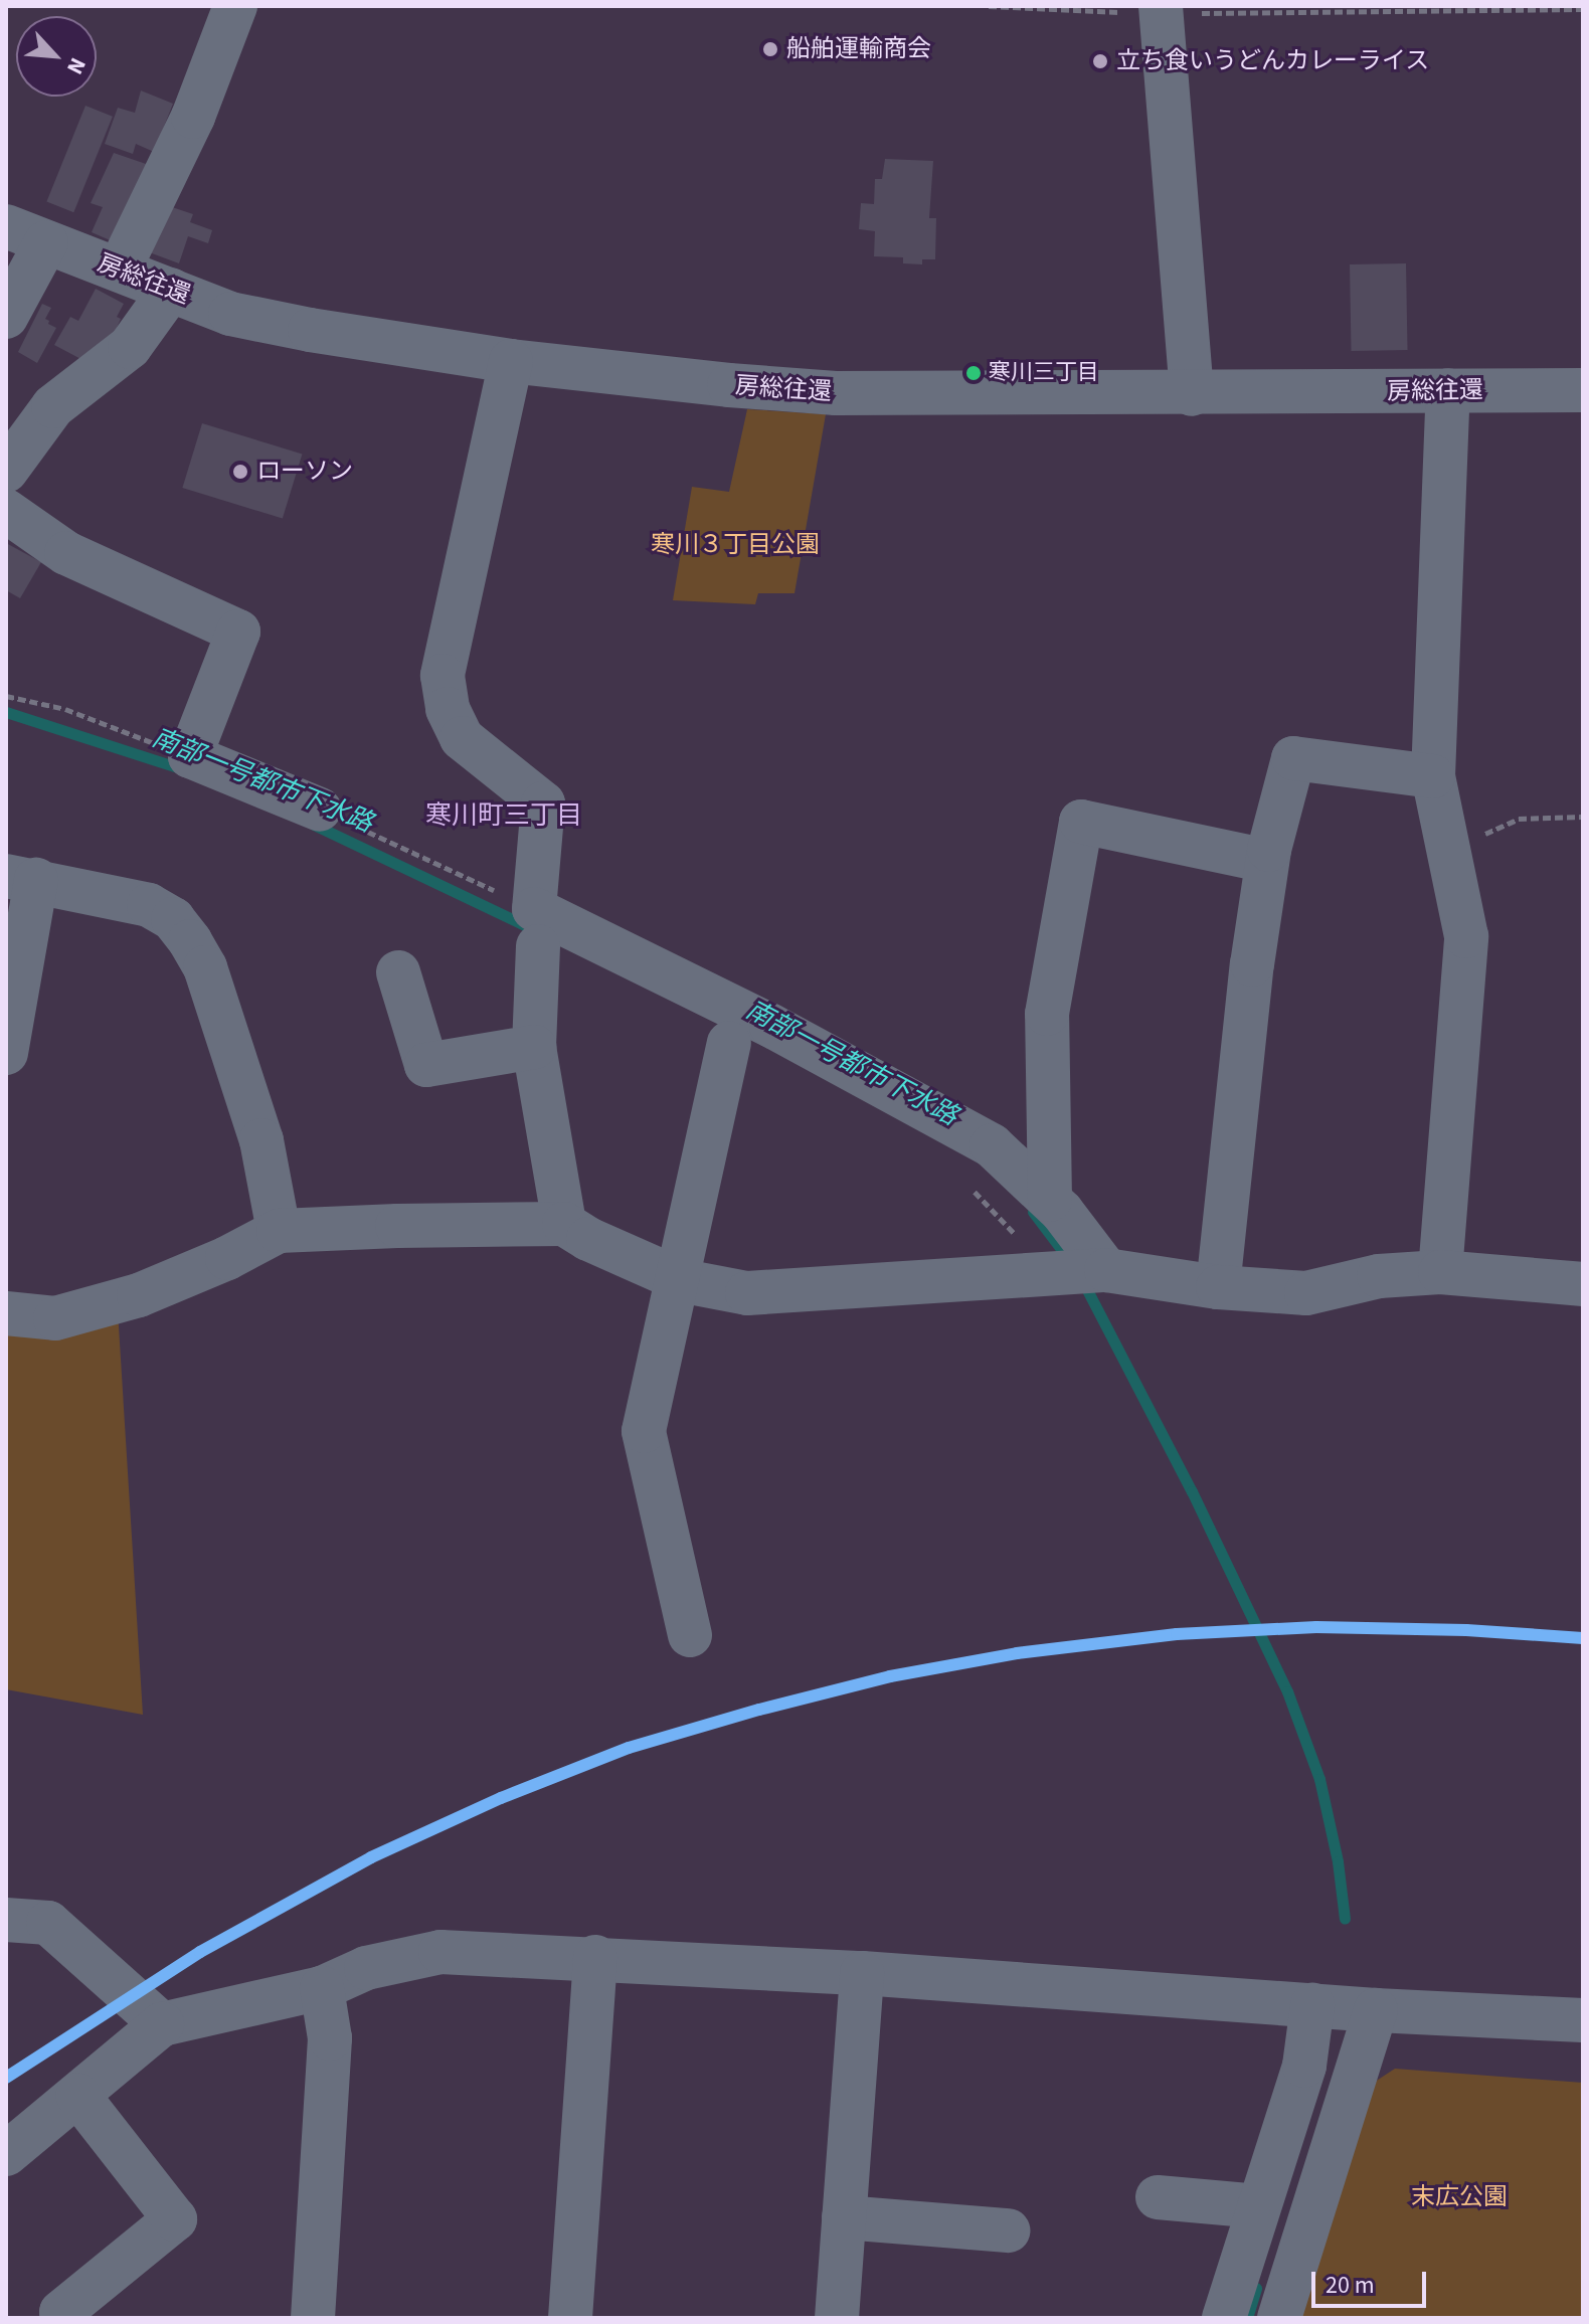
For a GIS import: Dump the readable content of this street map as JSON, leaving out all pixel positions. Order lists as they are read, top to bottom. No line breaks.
{"streets":{"street":["房総往還"]},"districts":["寒川町三丁目"],"water":["南部一号都市下水路"],"parks":["寒川３丁目公園","末広公園"],"places":["船舶運輸商会","立ち食いうどんカレーライス","寒川三丁目","ローソン"],"scale_bar":"20 m","north":"bottom right"}
